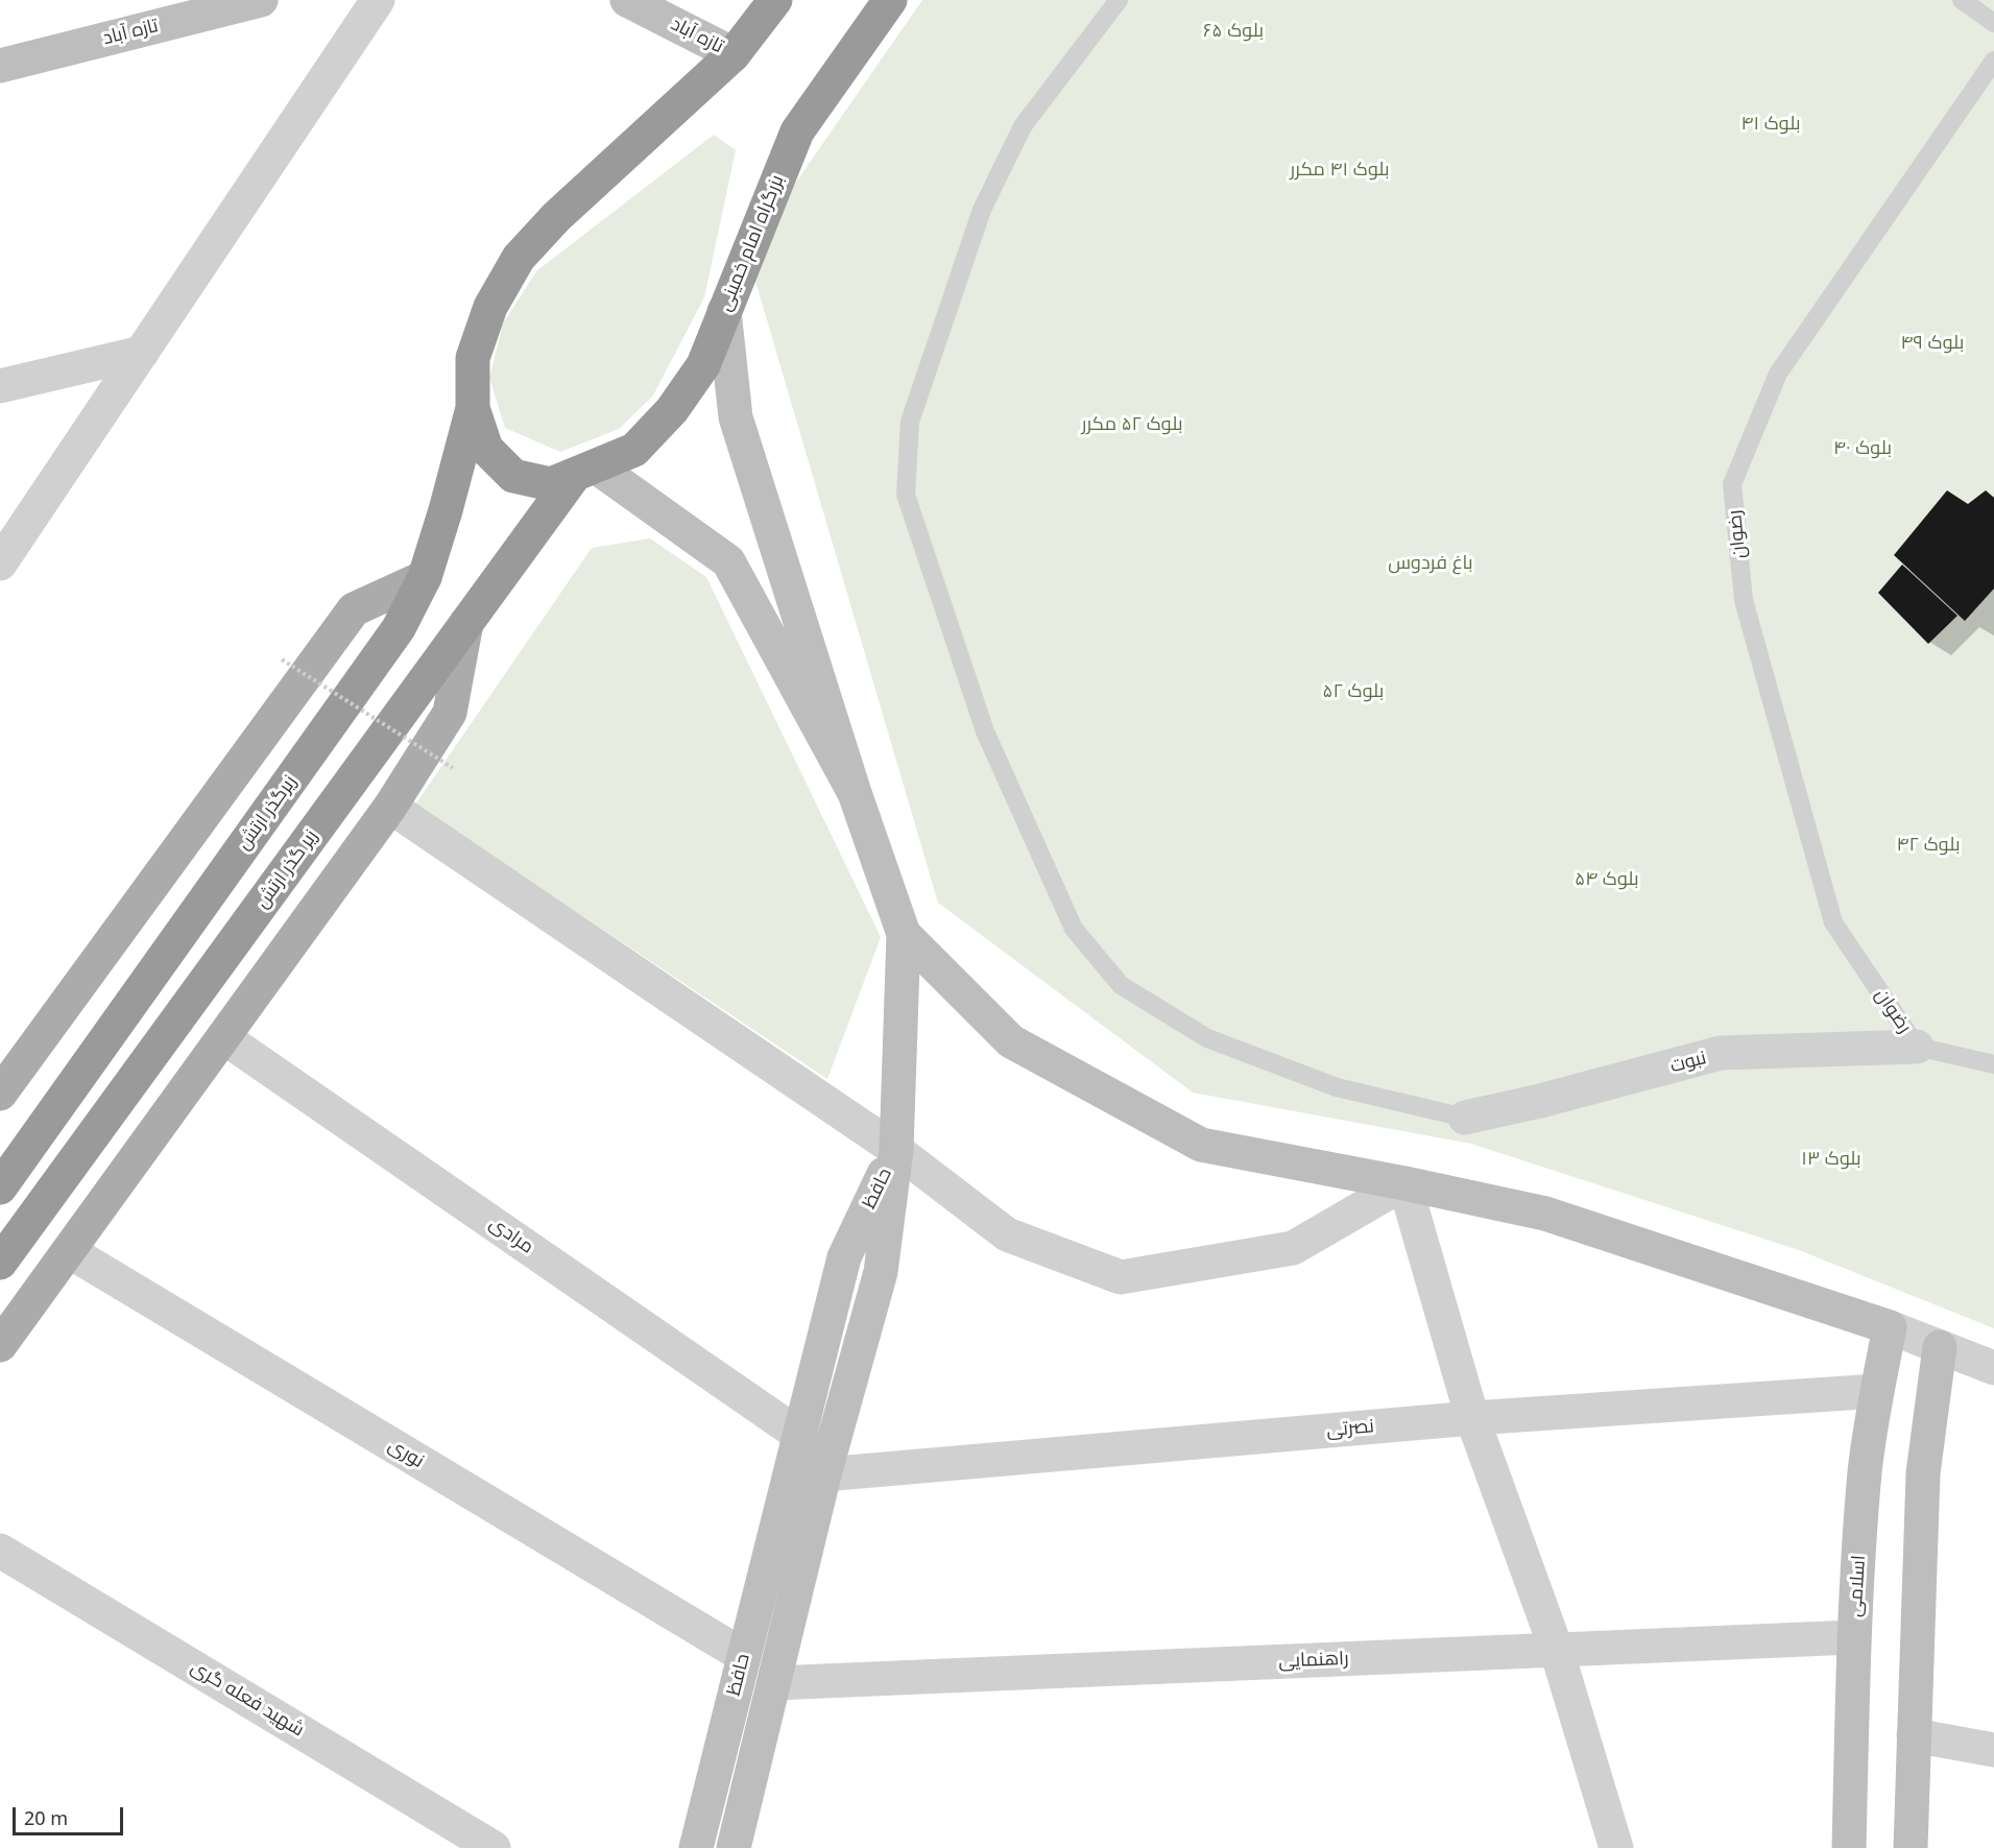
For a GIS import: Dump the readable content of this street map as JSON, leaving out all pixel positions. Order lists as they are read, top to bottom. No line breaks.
{"streets":{"highway":["بزرگراه امام خمینی","زیرگذر ارتش","زیر گذر ارتش"],"street":["تازه آباد","نبوت","حافظ","مرادی","نصرتی","نوری","اسلامی","راهنمایی","شهید فعله گری"],"lane":["رضوان"]},"crossings":[["بزرگراه امام خمینی","زیرگذر ارتش"],["بزرگراه امام خمینی","زیر گذر ارتش"],["رضوان","نبوت"],["حافظ","مرادی"],["حافظ","نصرتی"],["حافظ","نوری"],["حافظ","راهنمایی"],["نصرتی","اسلامی"],["اسلامی","راهنمایی"]],"parks":["بلوک ۶۵","بلوک ۴۱","بلوک ۴۱ مکرر","بلوک ۴۹","بلوک ۵۲ مکرر","بلوک ۴۰","باغ فردوس","بلوک ۵۲","بلوک ۴۲","بلوک ۵۴","بلوک ۱۳"],"scale_bar":"20 m"}
